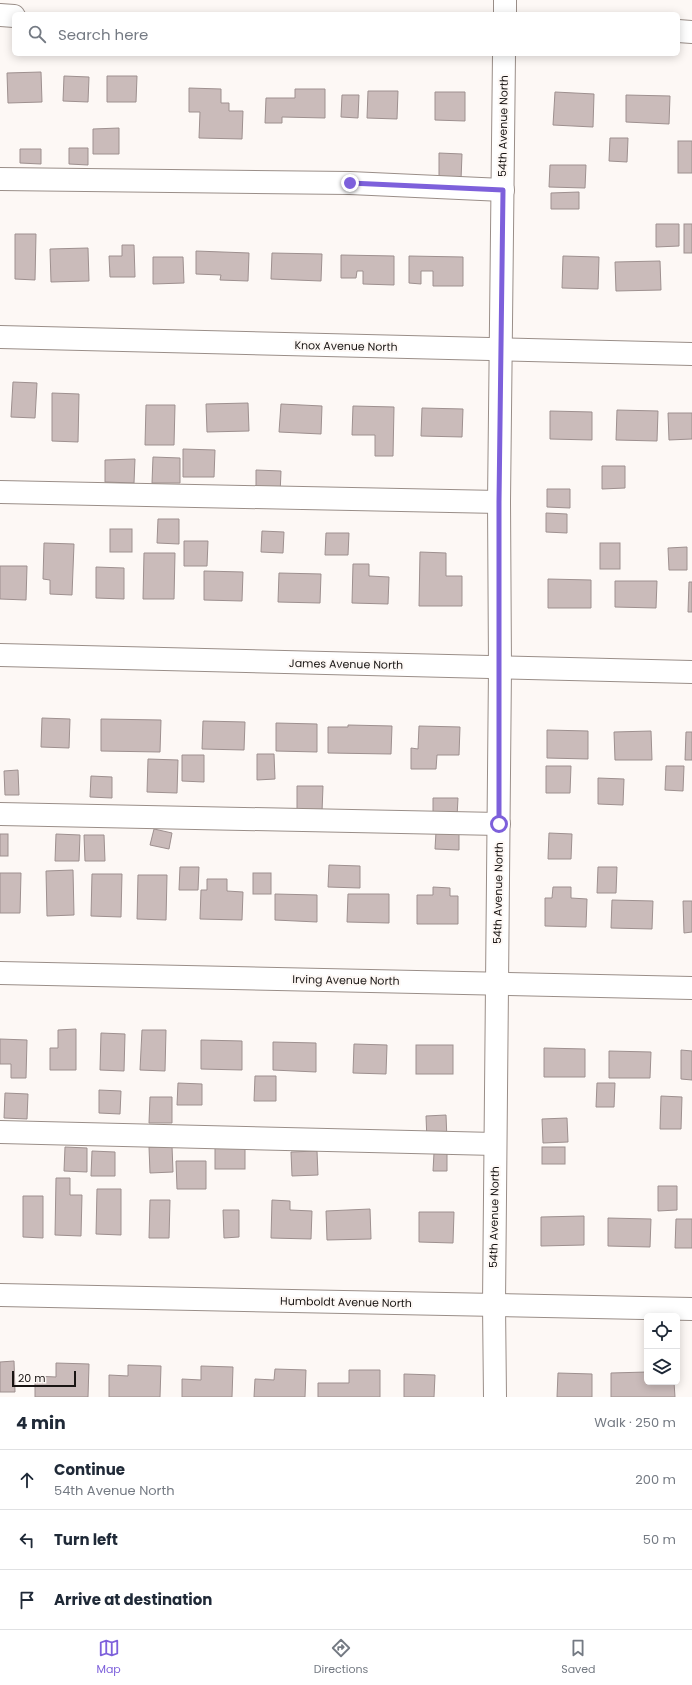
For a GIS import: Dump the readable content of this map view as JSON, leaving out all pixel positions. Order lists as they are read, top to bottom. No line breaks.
{"streets":{"street":["54th Avenue North","Knox Avenue North","James Avenue North","Irving Avenue North","Humboldt Avenue North"]},"crossings":[["54th Avenue North","Knox Avenue North"],["54th Avenue North","James Avenue North"],["54th Avenue North","Irving Avenue North"],["54th Avenue North","Humboldt Avenue North"]],"scale_bar":"20 m","page":{"search":"Search here","scale":"20 m","heading":["4 min","Walk · 250 m"],"list":[["Continue","54th Avenue North","200 m"],["Turn left","50 m"],"Arrive at destination"],"nav":["Map","Directions","Saved"]}}
